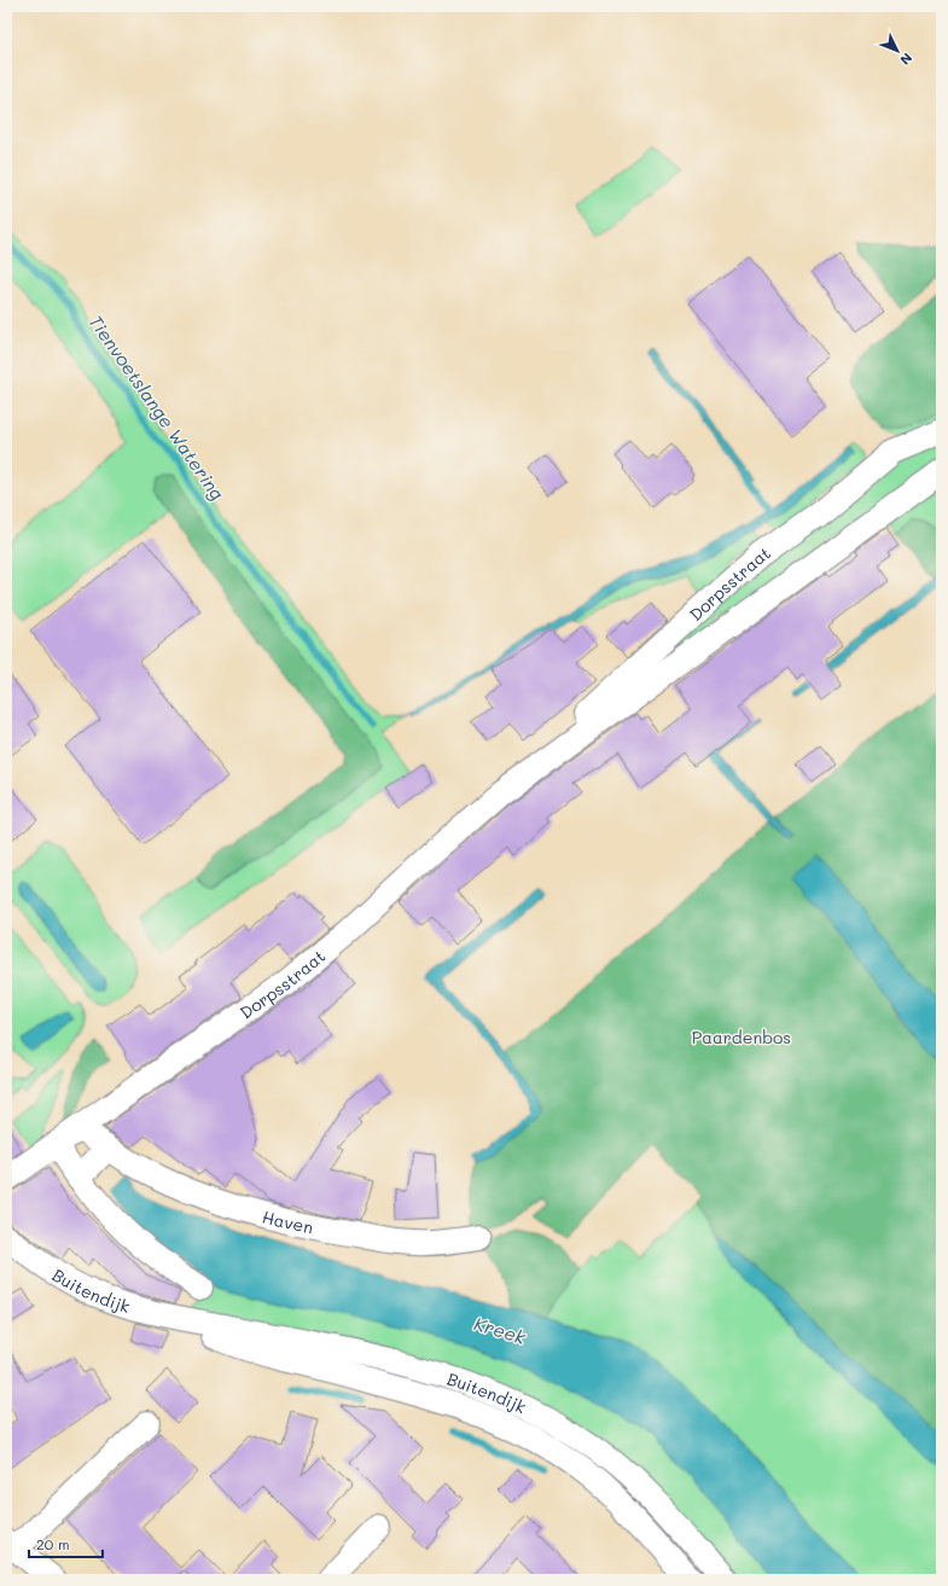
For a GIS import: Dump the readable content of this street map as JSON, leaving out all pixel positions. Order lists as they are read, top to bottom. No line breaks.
{"streets":{"street":["Dorpsstraat","Haven","Buitendijk"]},"crossings":[["Dorpsstraat","Haven"]],"water":["Tienvoetslange Watering","Kreek"],"parks":["Paardenbos"],"scale_bar":"20 m","north":"bottom right"}
